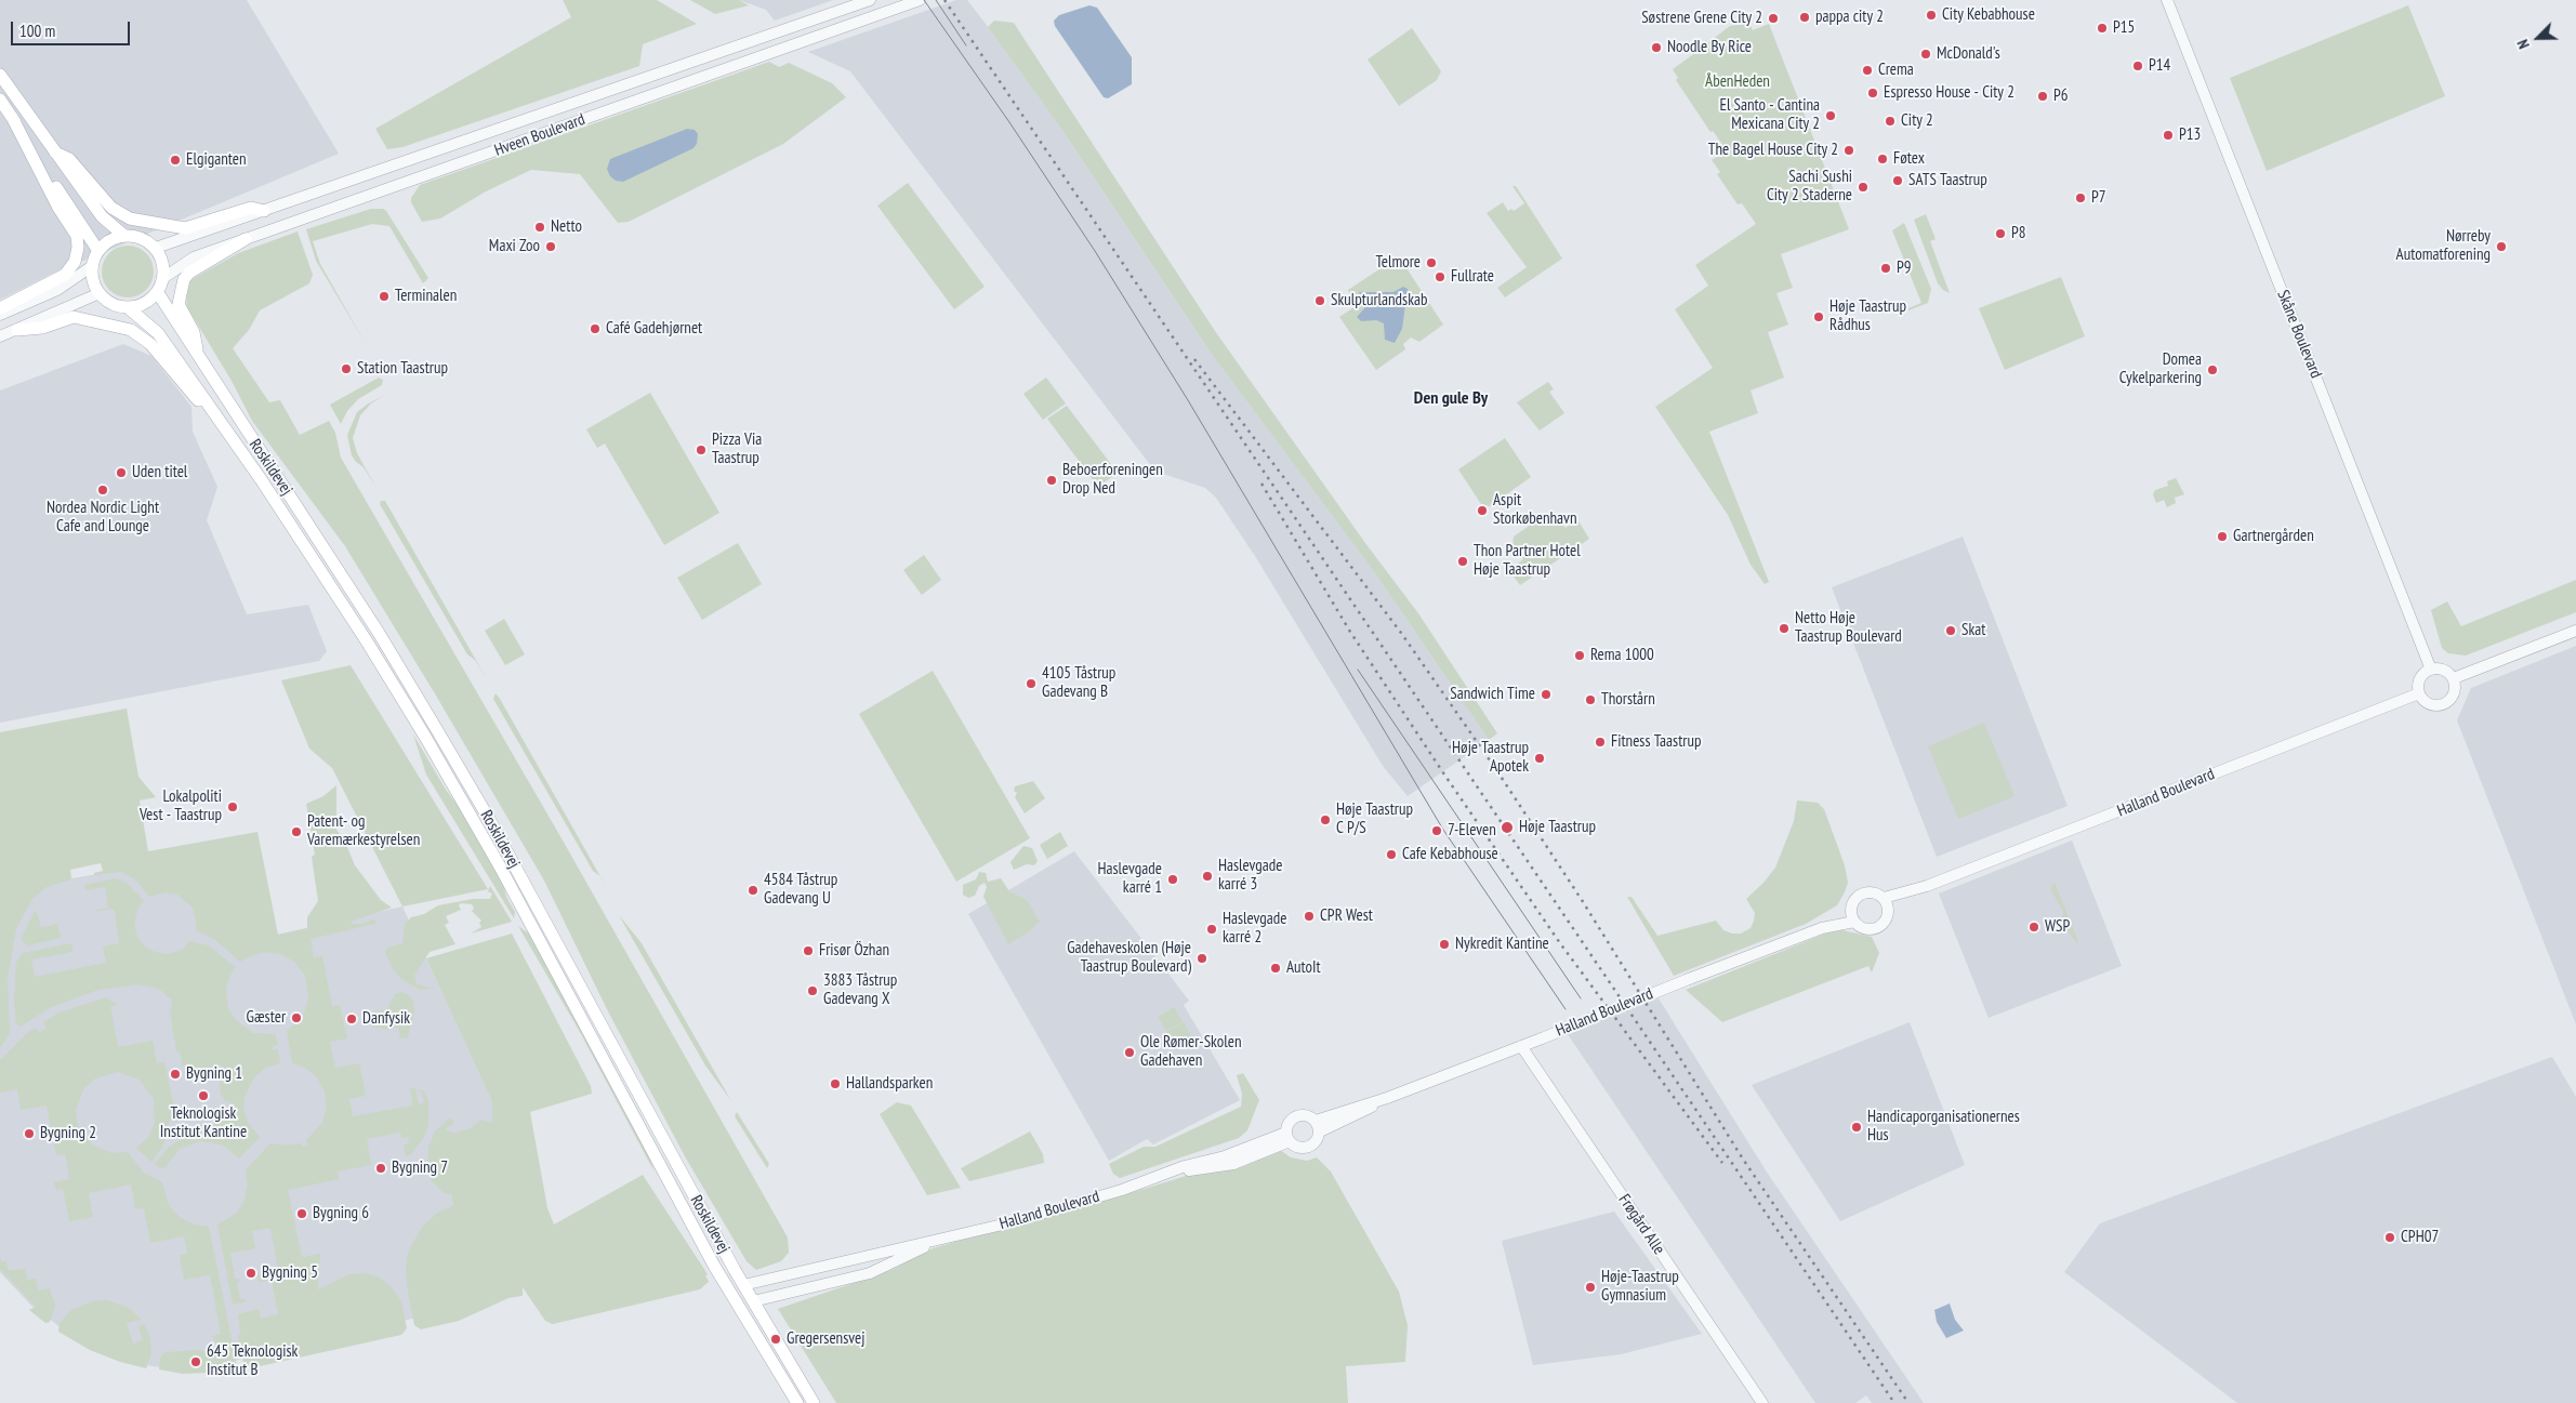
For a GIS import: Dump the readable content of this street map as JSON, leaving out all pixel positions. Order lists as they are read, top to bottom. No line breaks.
{"streets":{"main road":["Roskildevej"],"street":["Hveen Boulevard","Skåne Boulevard","Halland Boulevard","Frøgård Alle"]},"crossings":[["Hveen Boulevard","Roskildevej"],["Skåne Boulevard","Halland Boulevard"],["Roskildevej","Halland Boulevard"],["Halland Boulevard","Frøgård Alle"]],"districts":["Den gule By"],"parks":["ÅbenHeden"],"places":["City Kebabhouse","pappa city 2","Søstrene Grene City 2","P15","Noodle By Rice","McDonald's","P14","Crema","Espresso House - City 2","P6","El Santo - Cantina Mexicana City 2","City 2","P13","The Bagel House City 2","Føtex","Elgiganten","SATS Taastrup","Sachi Sushi City 2 Staderne","P7","Netto","P8","Maxi Zoo","Nørreby Automatforening","Telmore","P9","Fullrate","Terminalen","Skulpturlandskab","Høje Taastrup Rådhus","Café Gadehjørnet","Station Taastrup","Domea Cykelparkering","Pizza Via Taastrup","Uden titel","Beboerforeningen Drop Ned","Nordea Nordic Light Cafe and Lounge","Aspit Storkøbenhavn","Gartnergården","Thon Partner Hotel Høje Taastrup","Netto Høje Taastrup Boulevard","Skat","Rema 1000","4105 Tåstrup Gadevang B","Sandwich Time","Thorstårn","Fitness Taastrup","Høje Taastrup Apotek","Lokalpoliti Vest - Taastrup","Høje Taastrup C P/S","Høje Taastrup","7-Eleven","Patent- og Varemærkestyrelsen","Cafe Kebabhouse","Haslevgade karré 3","Haslevgade karré 1","4584 Tåstrup Gadevang U","CPR West","WSP","Haslevgade karré 2","Nykredit Kantine","Frisør Özhan","Gadehaveskolen (Høje Taastrup Boulevard)","AutoIt","3883 Tåstrup Gadevang X","Gæster","Danfysik","Ole Rømer-Skolen Gadehaven","Bygning 1","Hallandsparken","Teknologisk Institut Kantine","Handicaporganisationernes Hus","Bygning 2","Bygning 7","Bygning 6","CPH07","Bygning 5","Høje-Taastrup Gymnasium","Gregersensvej","645 Teknologisk Institut B"],"scale_bar":"100 m","north":"bottom left"}
